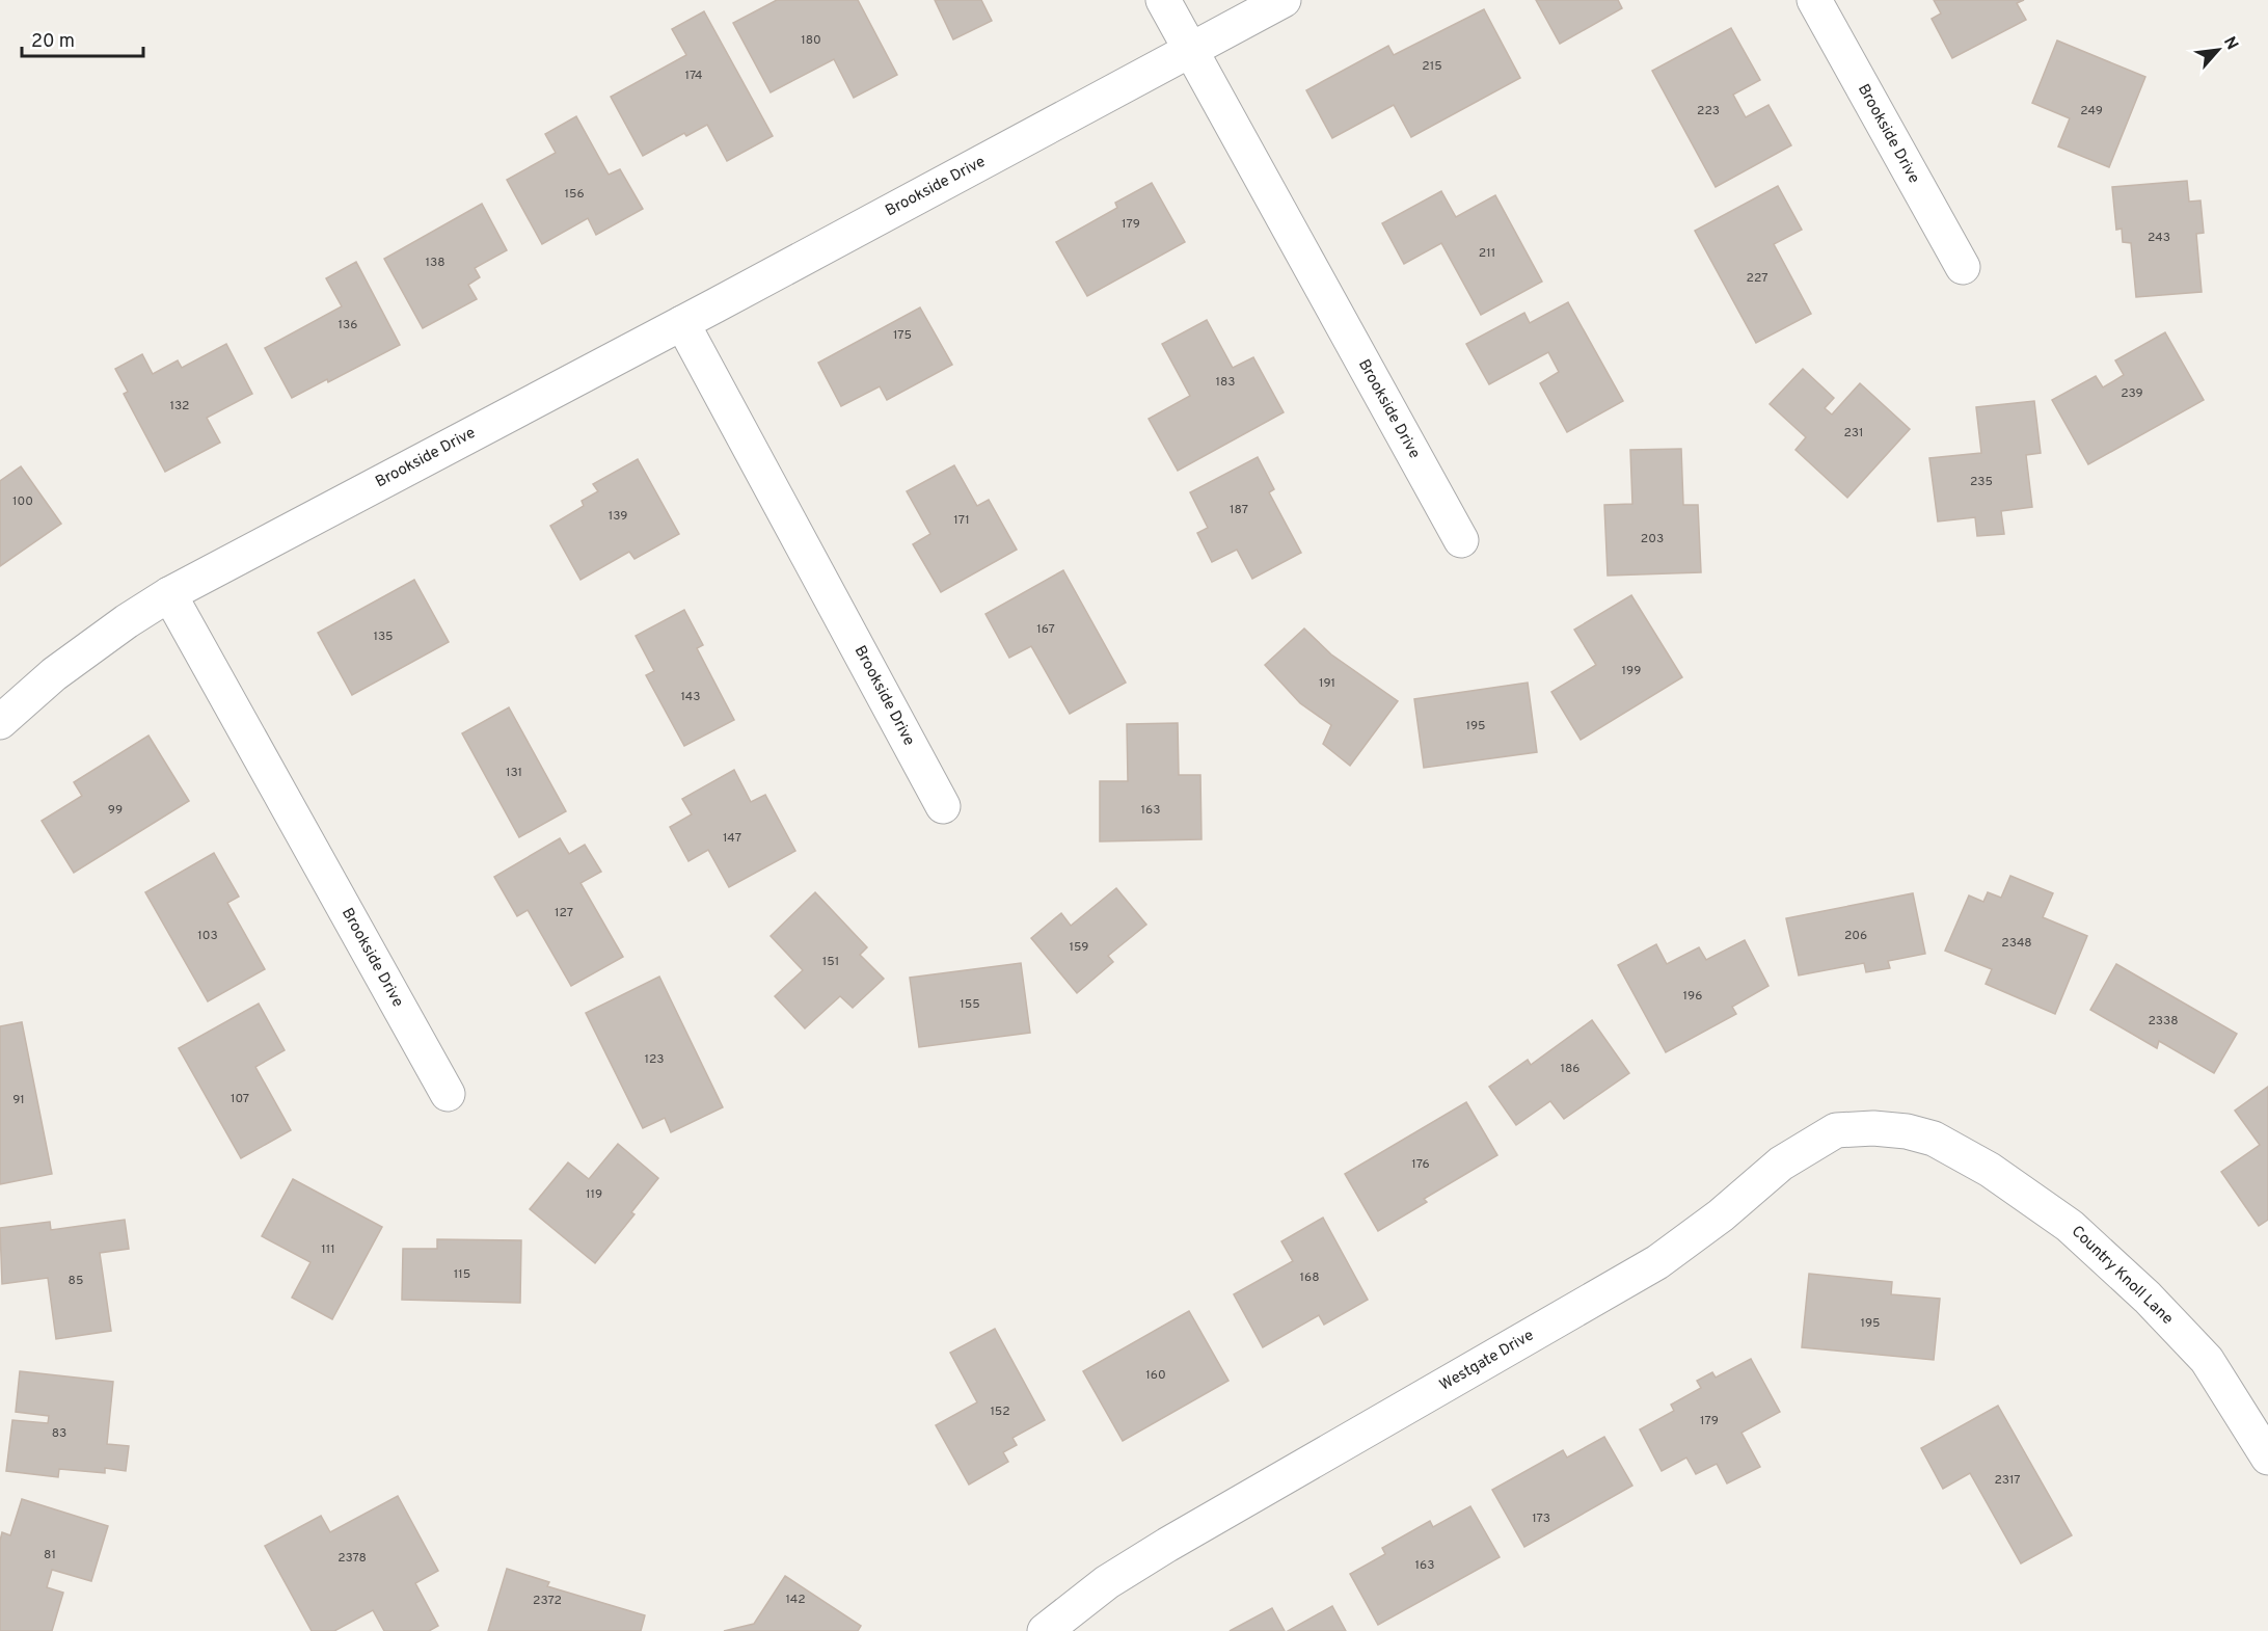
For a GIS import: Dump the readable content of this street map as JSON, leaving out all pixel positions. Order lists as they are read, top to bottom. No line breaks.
{"streets":{"street":["Brookside Drive","Country Knoll Lane","Westgate Drive"]},"crossings":[["Country Knoll Lane","Westgate Drive"]],"house_numbers":["180","215","174","223","249","156","179","243","211","138","227","136","175","183","239","132","231","235","100","187","139","171","203","167","135","199","191","143","195","131","99","163","147","127","103","206","2348","159","151","196","155","2338","123","186","107","91","176","119","111","115","168","85","195","160","152","179","83","2317","173","81","2378","163","142","2372"],"scale_bar":"20 m","north":"top right"}
